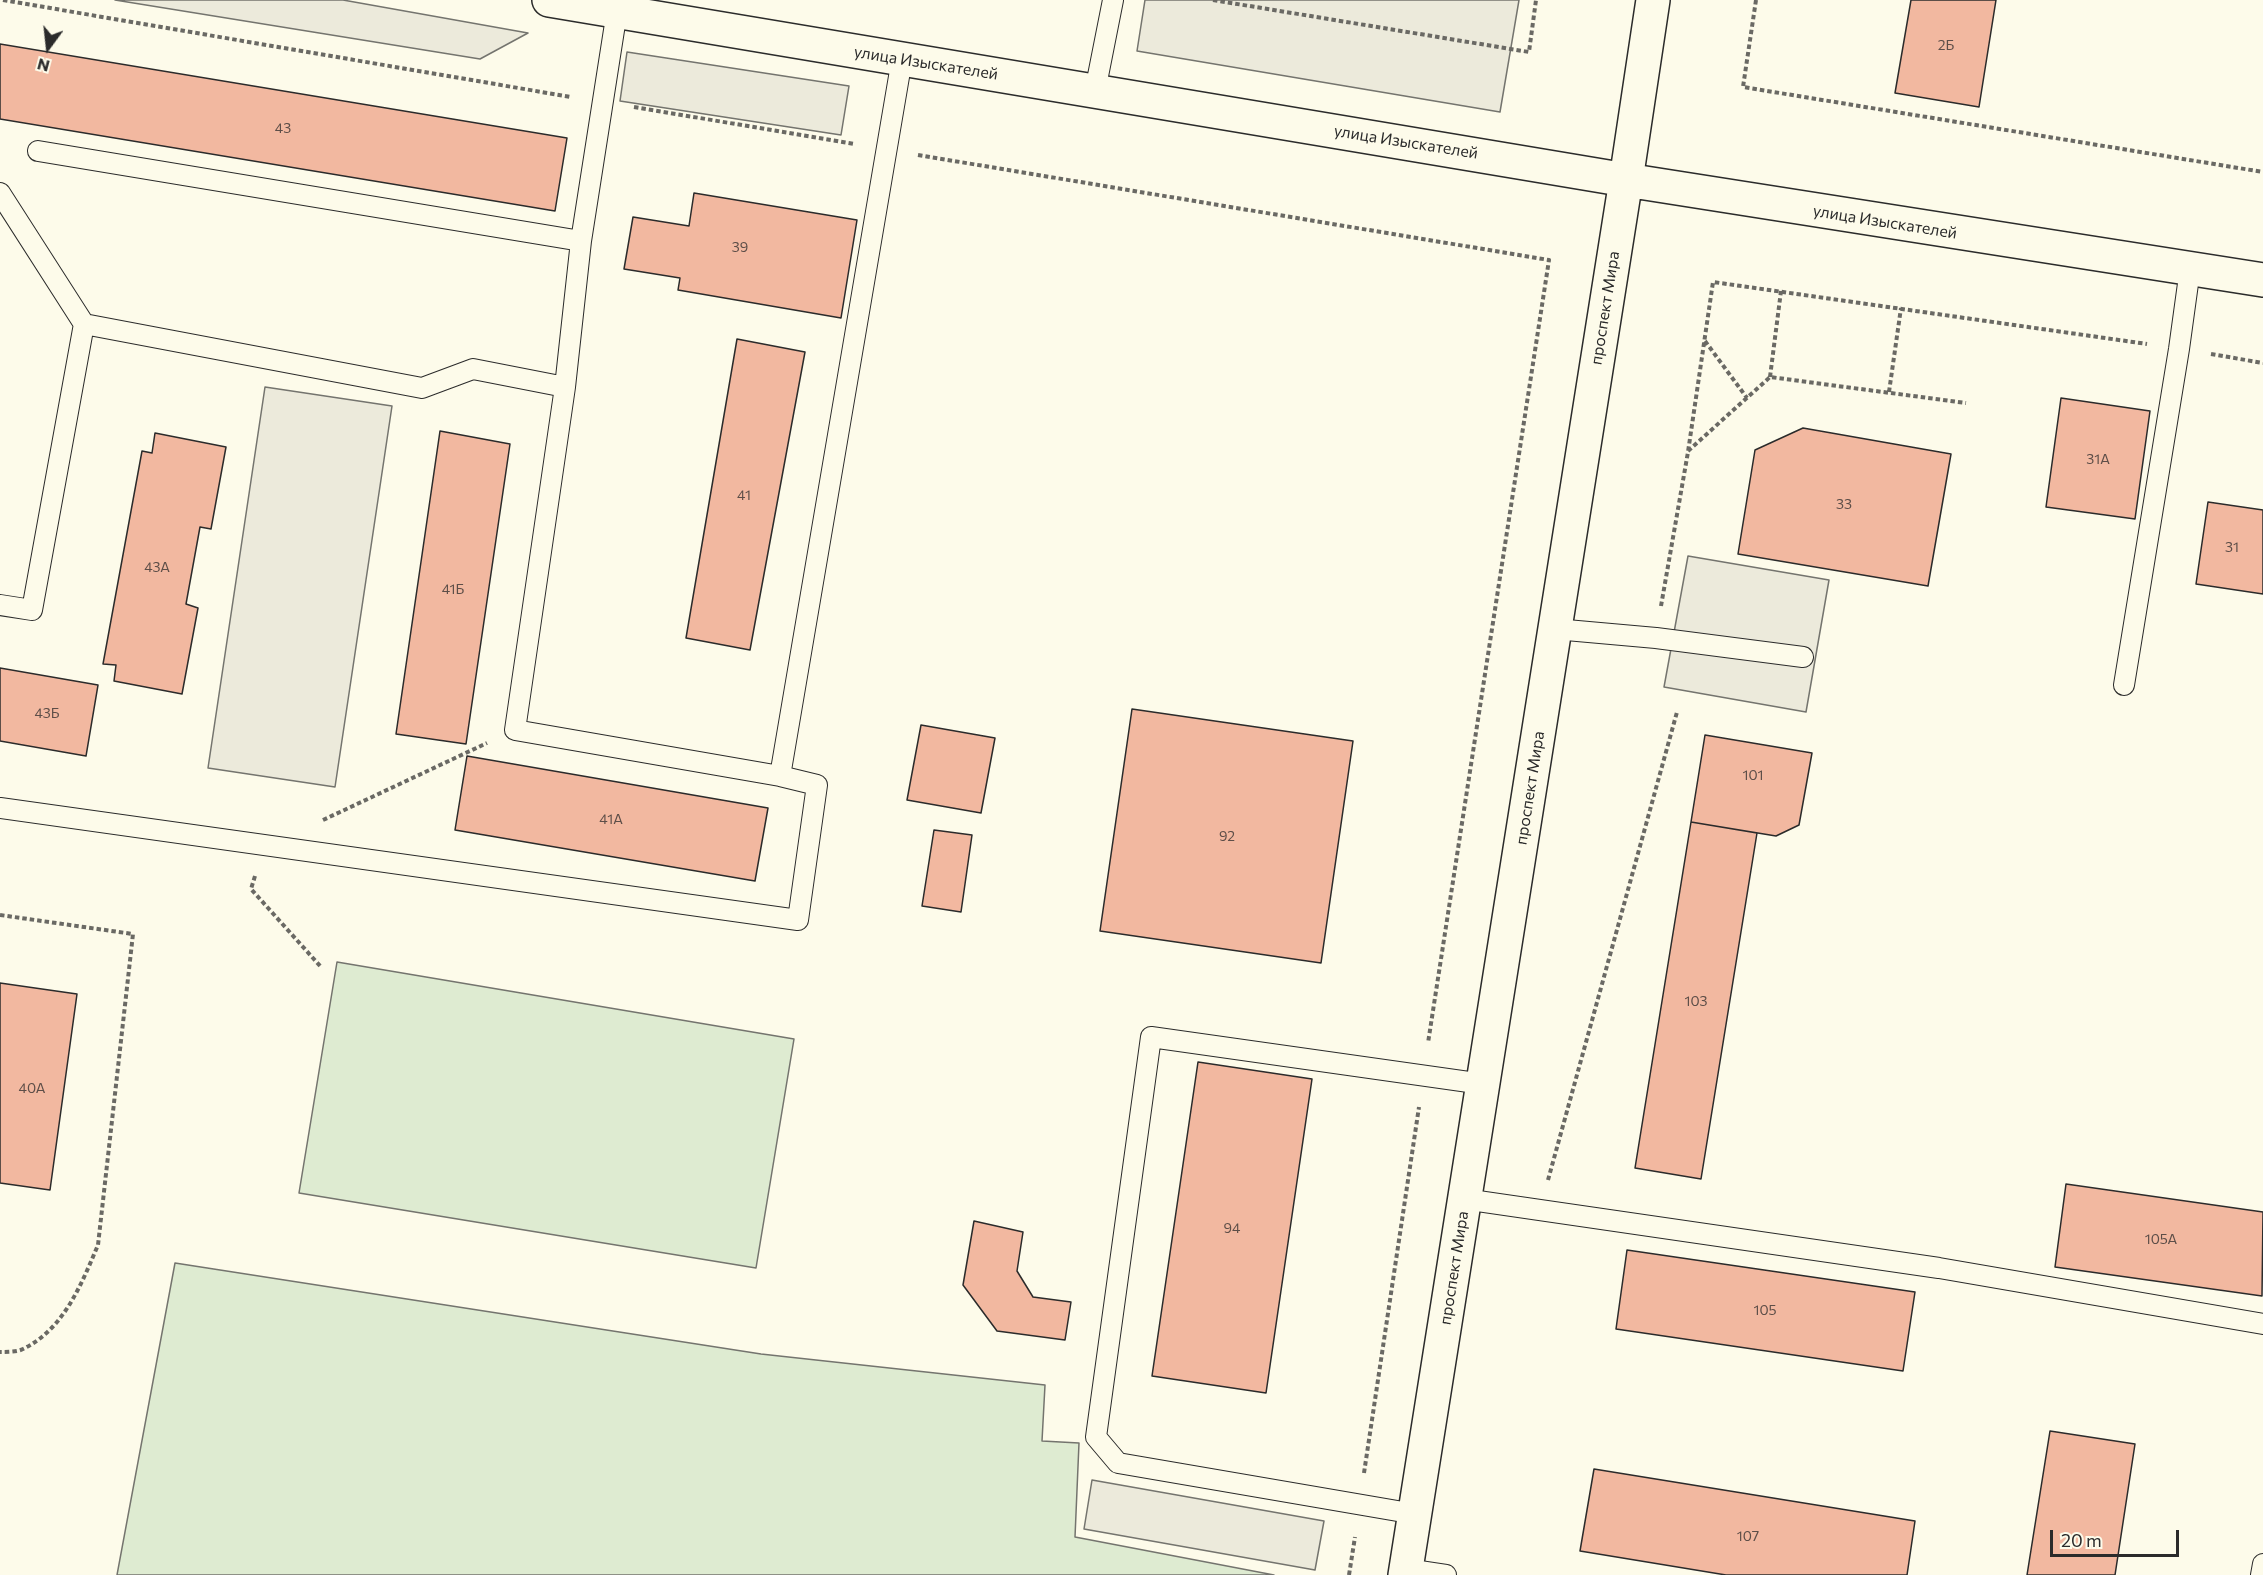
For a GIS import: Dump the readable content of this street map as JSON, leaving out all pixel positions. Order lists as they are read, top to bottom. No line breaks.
{"streets":{"street":["улица Изыскателей","проспект Мира"]},"crossings":[["улица Изыскателей","проспект Мира"]],"house_numbers":["2Б","43","39","31А","41","33","31","43А","41Б","43Б","101","41А","92","103","40А","94","105А","105","107"],"scale_bar":"20 m","north":"bottom"}
